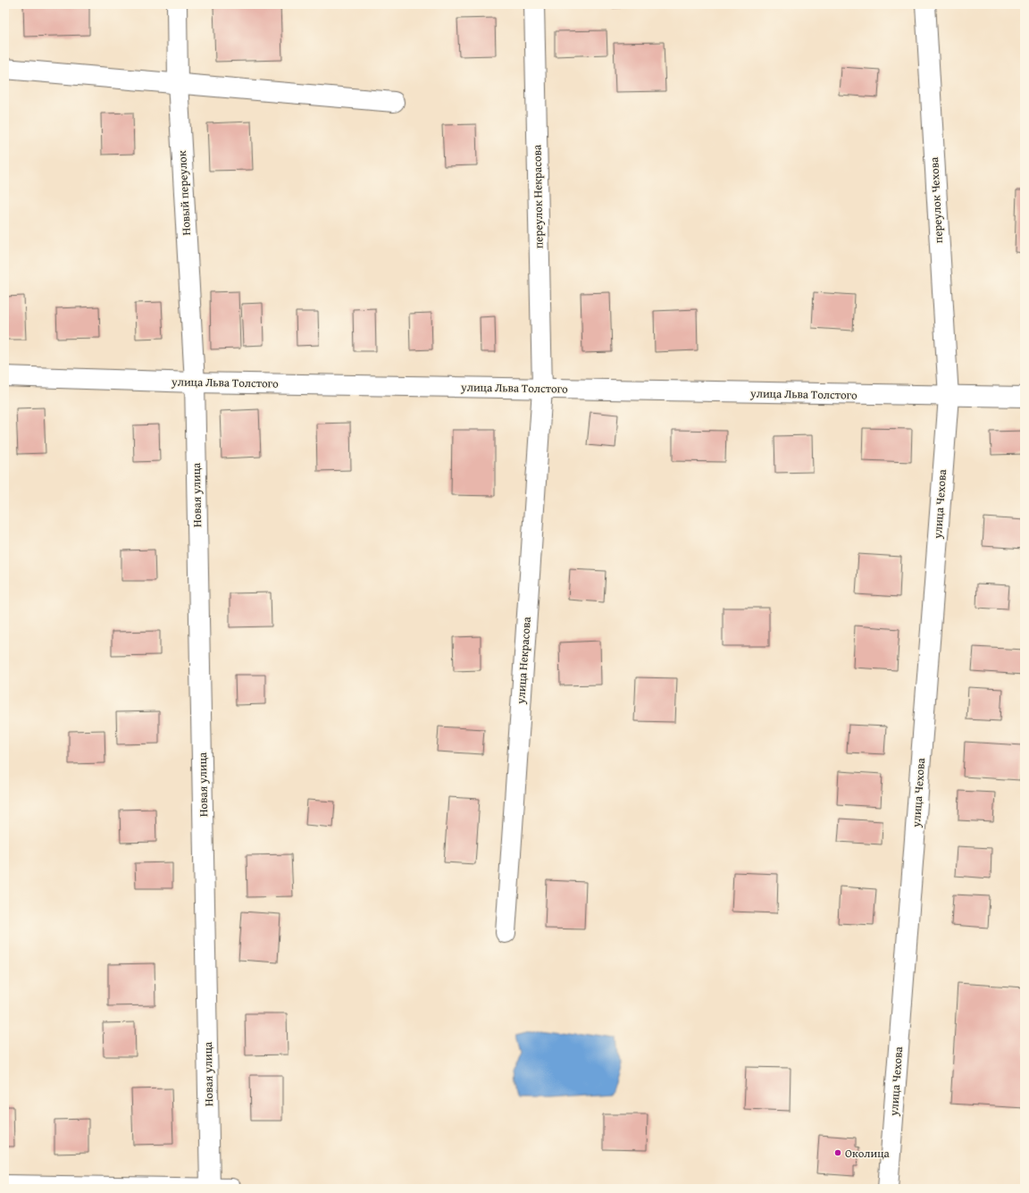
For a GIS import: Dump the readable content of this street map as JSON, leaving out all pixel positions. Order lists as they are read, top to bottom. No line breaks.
{"streets":{"street":["Новый переулок","переулок Некрасова","переулок Чехова","улица Льва Толстого","Новая улица","улица Чехова","улица Некрасова"]},"crossings":[["Новый переулок","улица Льва Толстого"],["Новый переулок","Новая улица"],["переулок Некрасова","улица Льва Толстого"],["переулок Некрасова","улица Некрасова"],["переулок Чехова","улица Льва Толстого"],["переулок Чехова","улица Чехова"],["улица Льва Толстого","Новая улица"],["улица Льва Толстого","улица Чехова"],["улица Льва Толстого","улица Некрасова"]],"places":["Околица"]}
